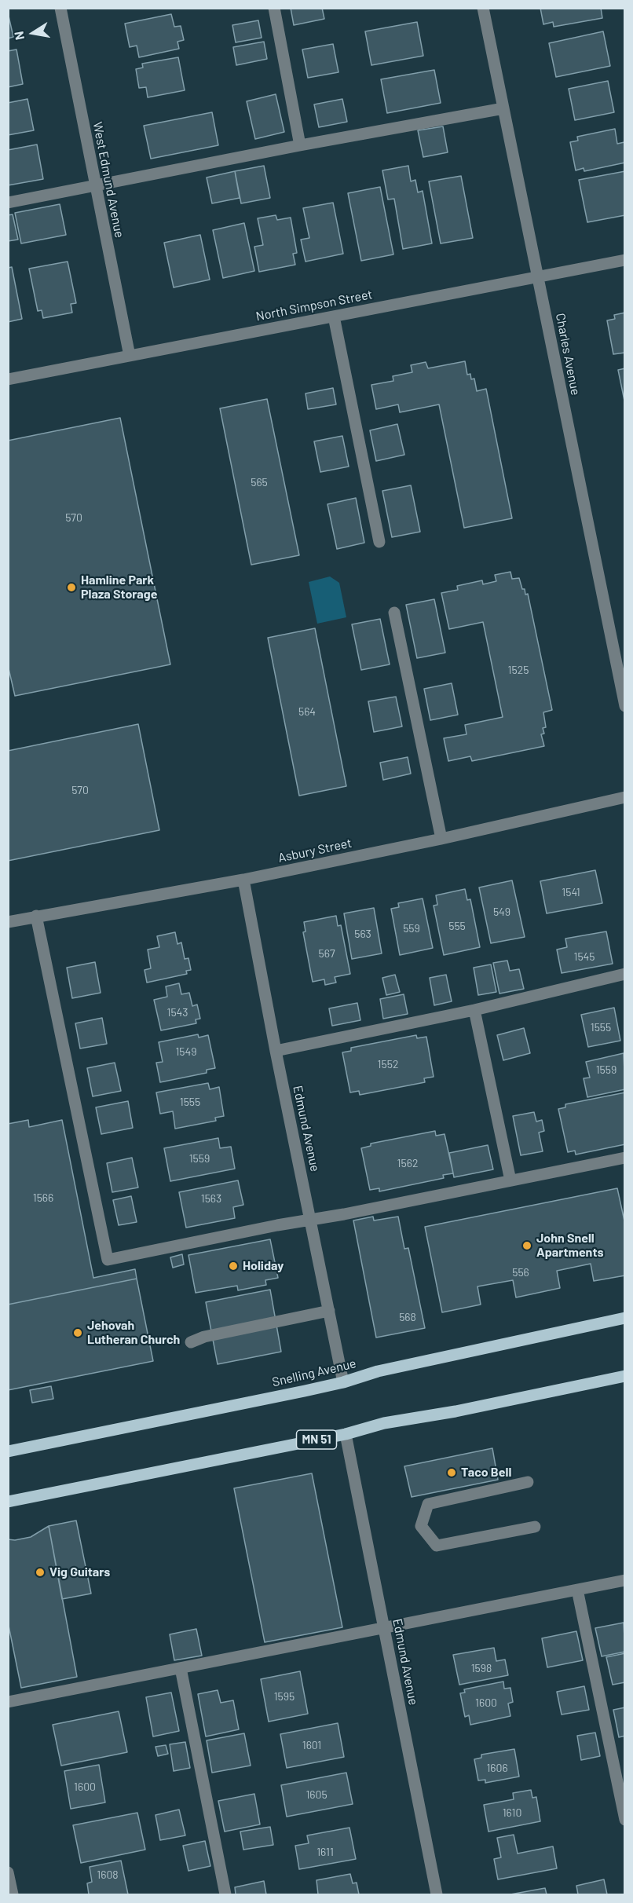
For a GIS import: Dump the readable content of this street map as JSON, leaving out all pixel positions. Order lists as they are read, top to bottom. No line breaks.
{"streets":{"main road":["Snelling Avenue","MN 51"],"street":["West Edmund Avenue","North Simpson Street","Charles Avenue","Asbury Street","Edmund Avenue"]},"crossings":[["West Edmund Avenue","North Simpson Street"],["North Simpson Street","Charles Avenue"],["Asbury Street","Edmund Avenue"],["Edmund Avenue","Snelling Avenue"],["Edmund Avenue","MN 51"]],"places":["Hamline Park Plaza Storage","John Snell Apartments","Holiday","Jehovah Lutheran Church","Taco Bell","Vig Guitars"],"house_numbers":["565","570","1525","564","570","1541","549","555","559","563","567","1545","1543","1555","1549","1552","1559","1555","1559","1562","1566","1563","556","568","1598","1595","1600","1601","1606","1600","1605","1610","1611","1608"],"north":"left"}
